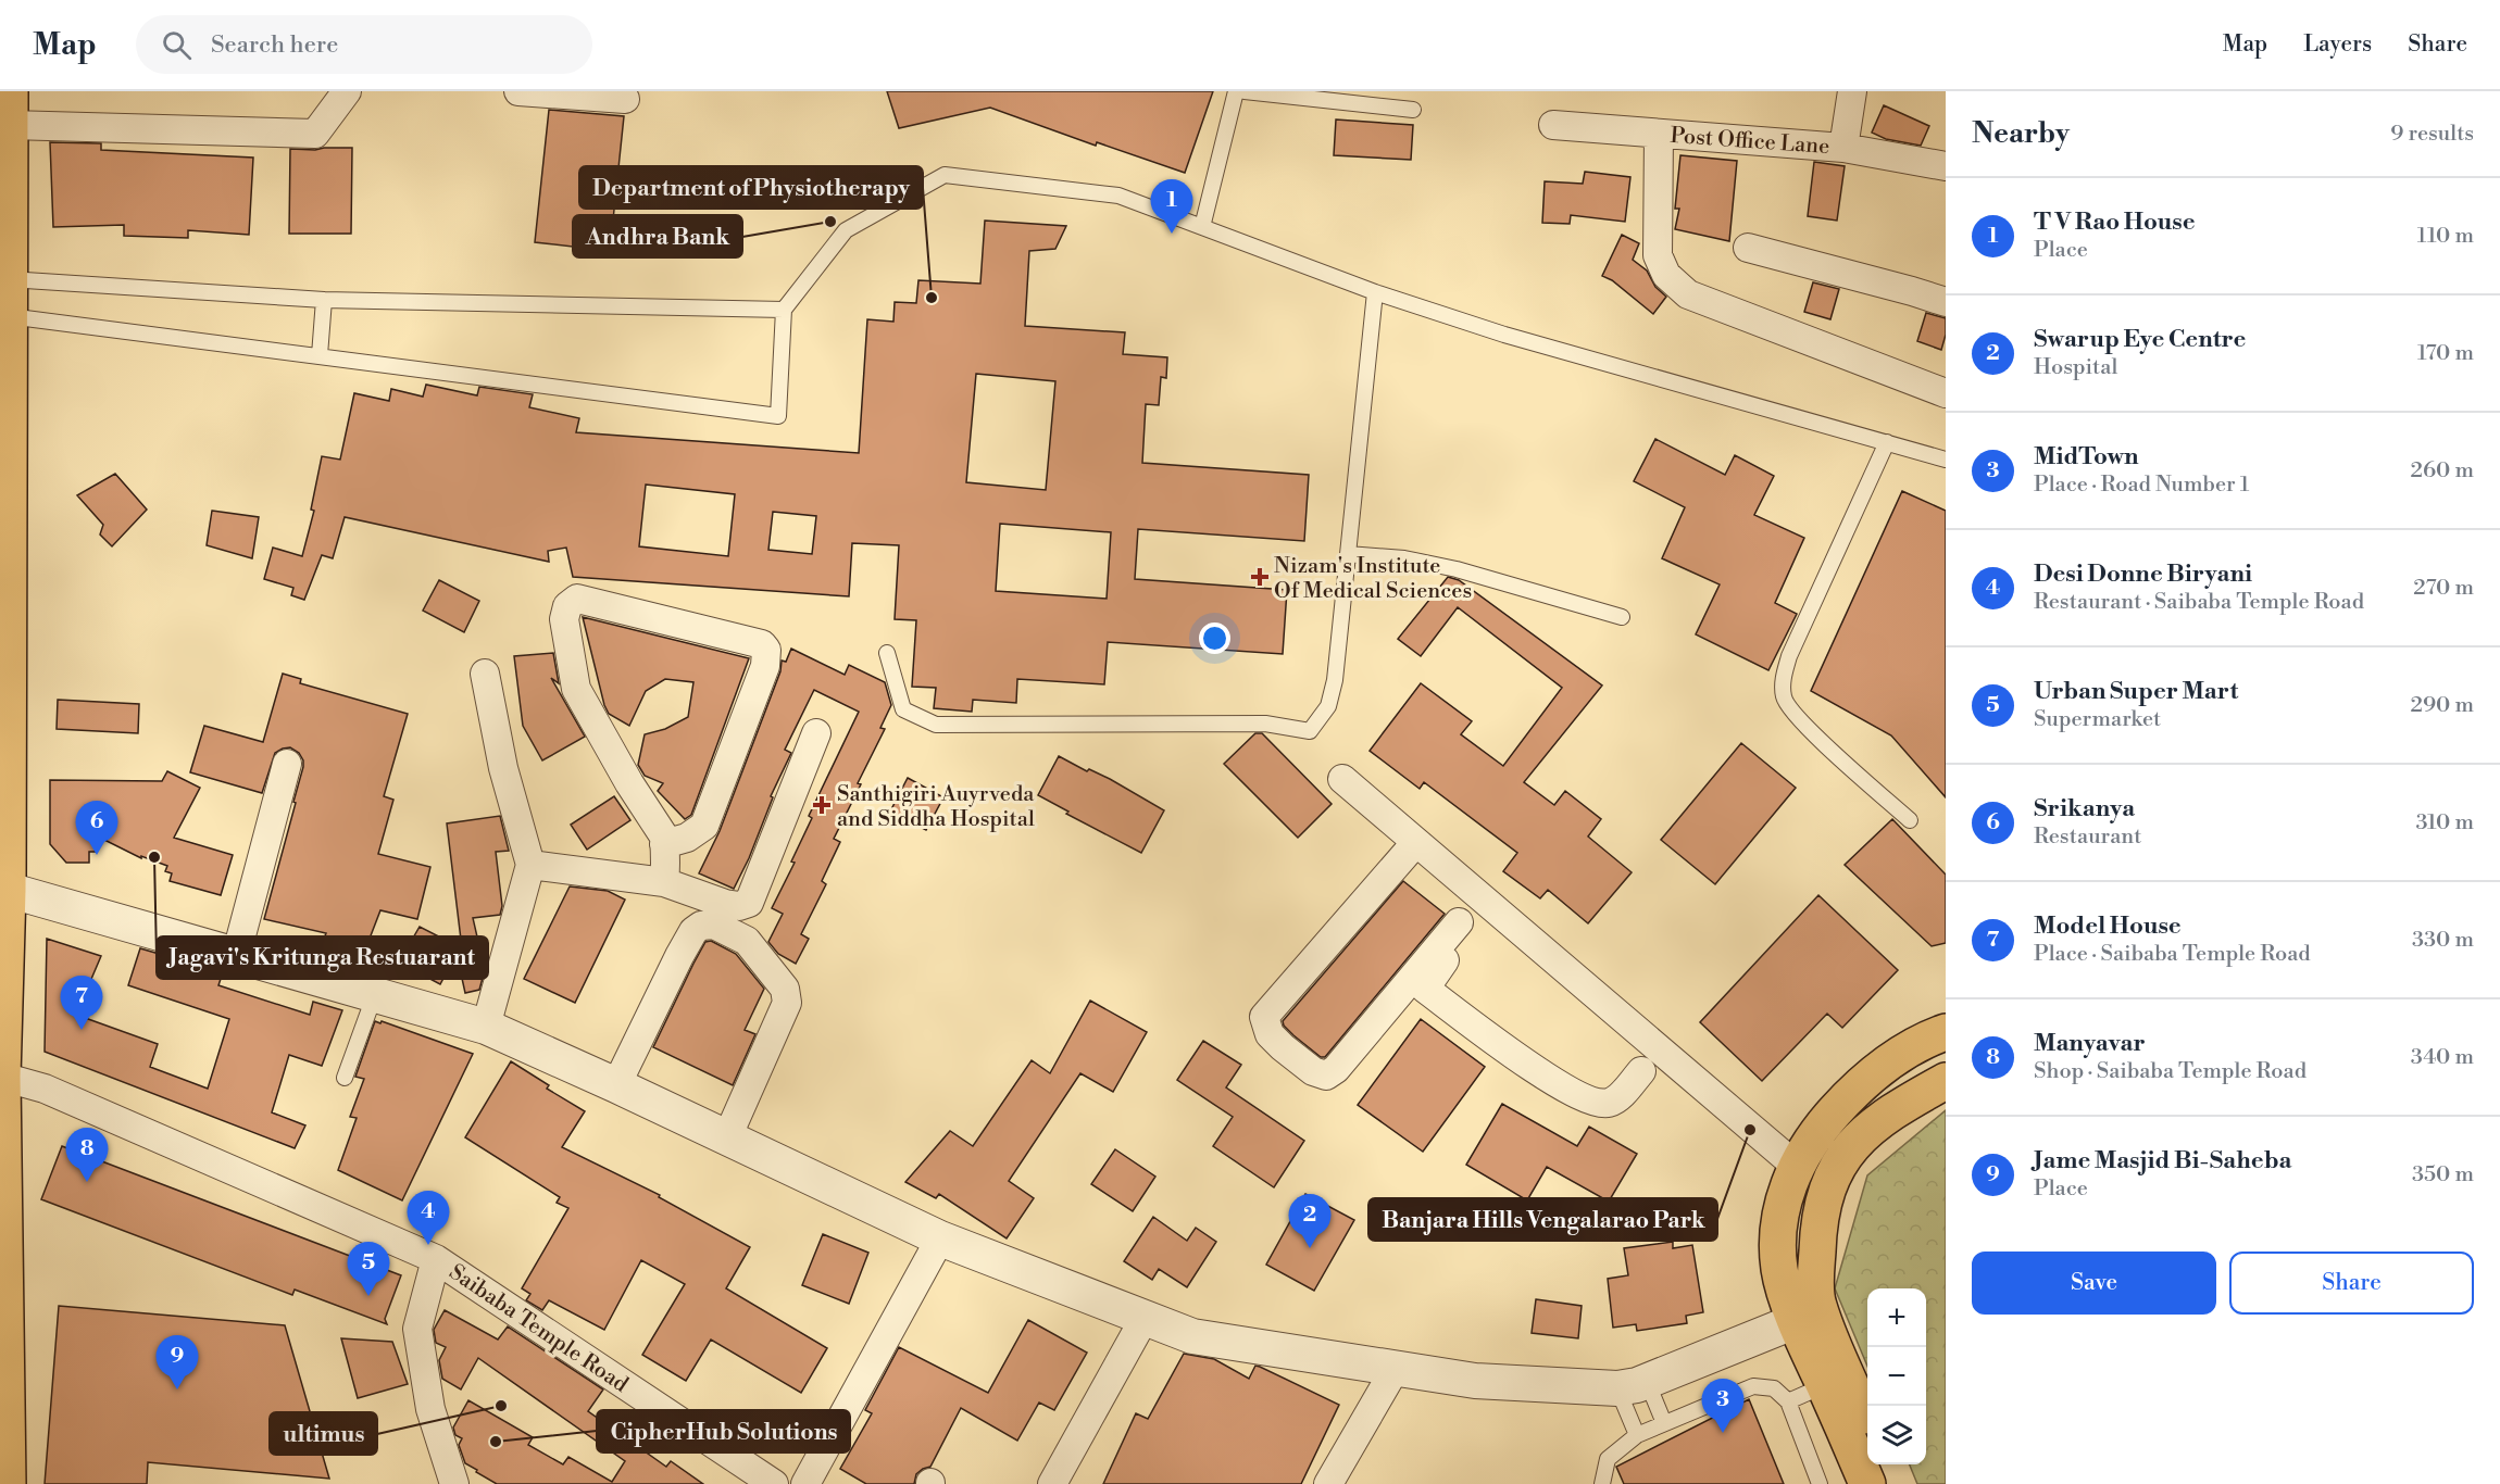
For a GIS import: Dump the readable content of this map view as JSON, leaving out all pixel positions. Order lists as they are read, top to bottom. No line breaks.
{"streets":{"street":["Post Office Lane","Saibaba Temple Road"]},"places":{"other":["Andhra Bank","Department of Physiotherapy","Jagavi's Kritunga Restuarant","Banjara Hills Vengalarao Park","ultimus","CipherHub Solutions"],"health":["Nizam's Institute Of Medical Sciences","Santhigiri Auyrveda and Siddha Hospital"]},"page":{"header":"Map","search":"Search here","nav":["Map","Layers","Share"],"heading":["Nearby","9 results"],"list":[{"mark":"1","name":"T V Rao House","note":"Place","value":"110 m"},{"mark":"2","name":"Swarup Eye Centre","note":"Hospital","value":"170 m"},{"mark":"3","name":"MidTown","note":"Place · Road Number 1","value":"260 m"},{"mark":"4","name":"Desi Donne Biryani","note":"Restaurant · Saibaba Temple Road","value":"270 m"},{"mark":"5","name":"Urban Super Mart","note":"Supermarket","value":"290 m"},{"mark":"6","name":"Srikanya","note":"Restaurant","value":"310 m"},{"mark":"7","name":"Model House","note":"Place · Saibaba Temple Road","value":"330 m"},{"mark":"8","name":"Manyavar","note":"Shop · Saibaba Temple Road","value":"340 m"},{"mark":"9","name":"Jame Masjid Bi-Saheba","note":"Place","value":"350 m"}],"pins":["1","6","7","8","4","2","5","9","3"],"buttons":["Save","Share"],"map_buttons":["+","−"]}}
